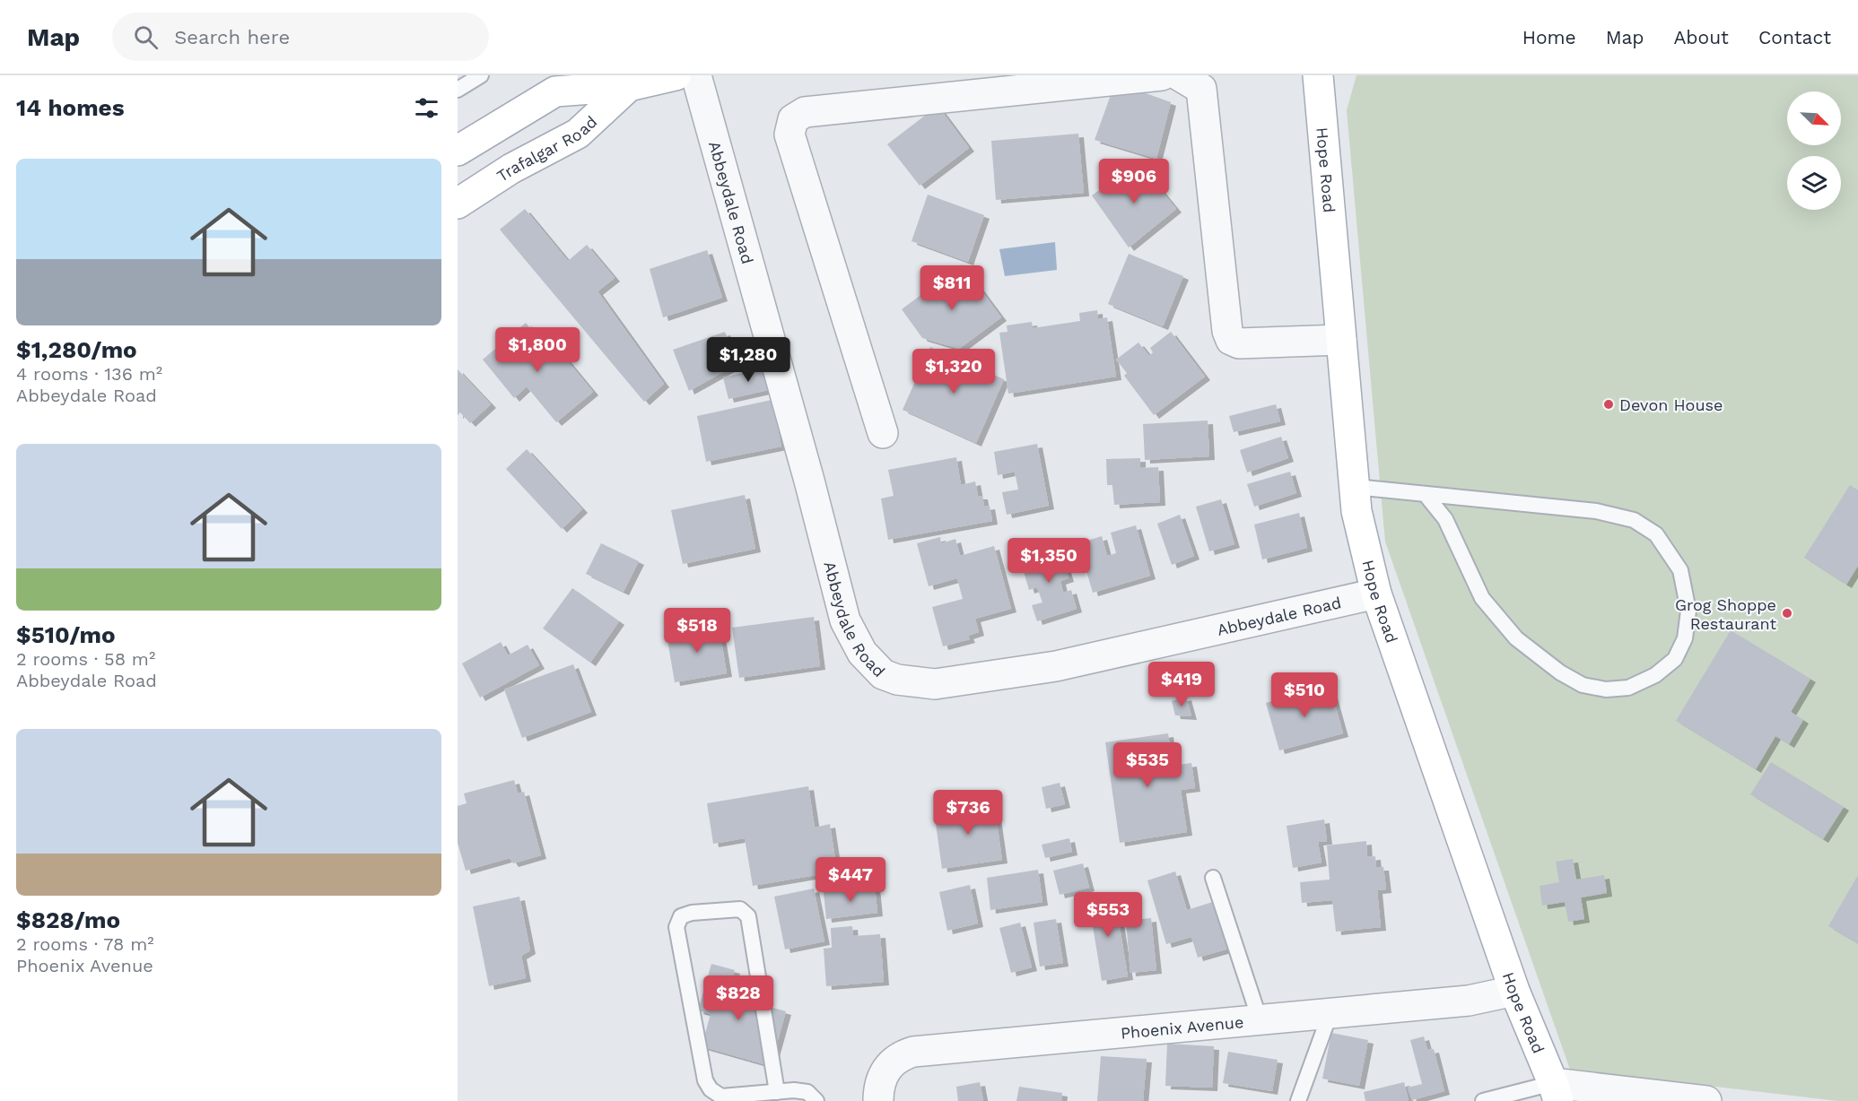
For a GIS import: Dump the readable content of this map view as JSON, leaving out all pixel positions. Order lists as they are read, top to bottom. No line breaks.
{"streets":{"main road":["Trafalgar Road","Hope Road"],"street":["Abbeydale Road","Phoenix Avenue"]},"crossings":[["Hope Road","Abbeydale Road"],["Hope Road","Phoenix Avenue"]],"places":["Devon House","Grog Shoppe Restaurant"],"north":"bottom right","page":{"header":"Map","search":"Search here","nav":["Home","Map","About","Contact"],"heading":"14 homes","list":[{"name":"$1,280/mo","note":"4 rooms · 136 m² · Abbeydale Road"},{"name":"$510/mo","note":"2 rooms · 58 m² · Abbeydale Road"},{"name":"$828/mo","note":"2 rooms · 78 m² · Phoenix Avenue"}],"price":["$906","$811","$1,800","$1,280","$1,320","$1,350","$518","$419","$510","$535","$736","$447","$553","$828"]}}
